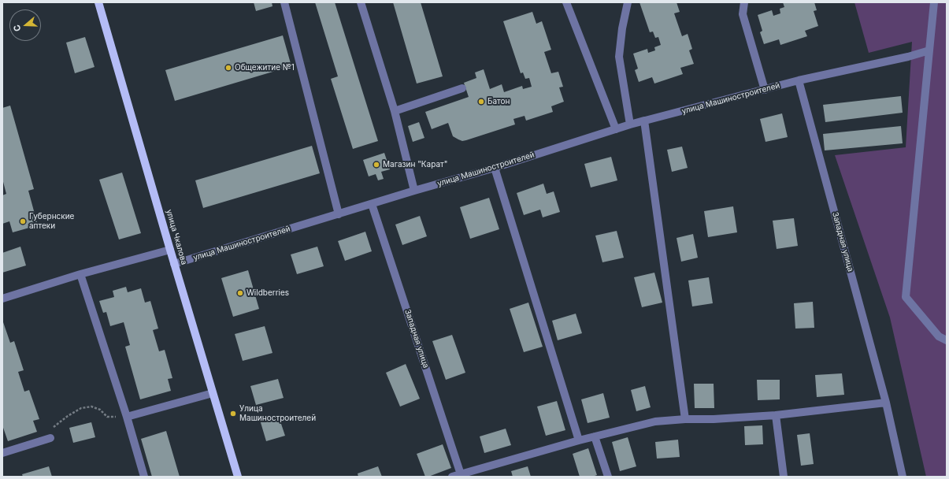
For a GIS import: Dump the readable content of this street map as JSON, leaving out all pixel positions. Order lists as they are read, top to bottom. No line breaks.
{"streets":{"main road":["улица Чкалова"],"street":["улица Машиностроителей","Западная улица"]},"crossings":[["улица Машиностроителей","улица Чкалова"],["улица Машиностроителей","Западная улица"]],"places":["Общежитие №1","Батон","Магазин \"Карат\"","Губернские аптеки","Wildberries","Улица Машиностроителей"],"north":"left"}
